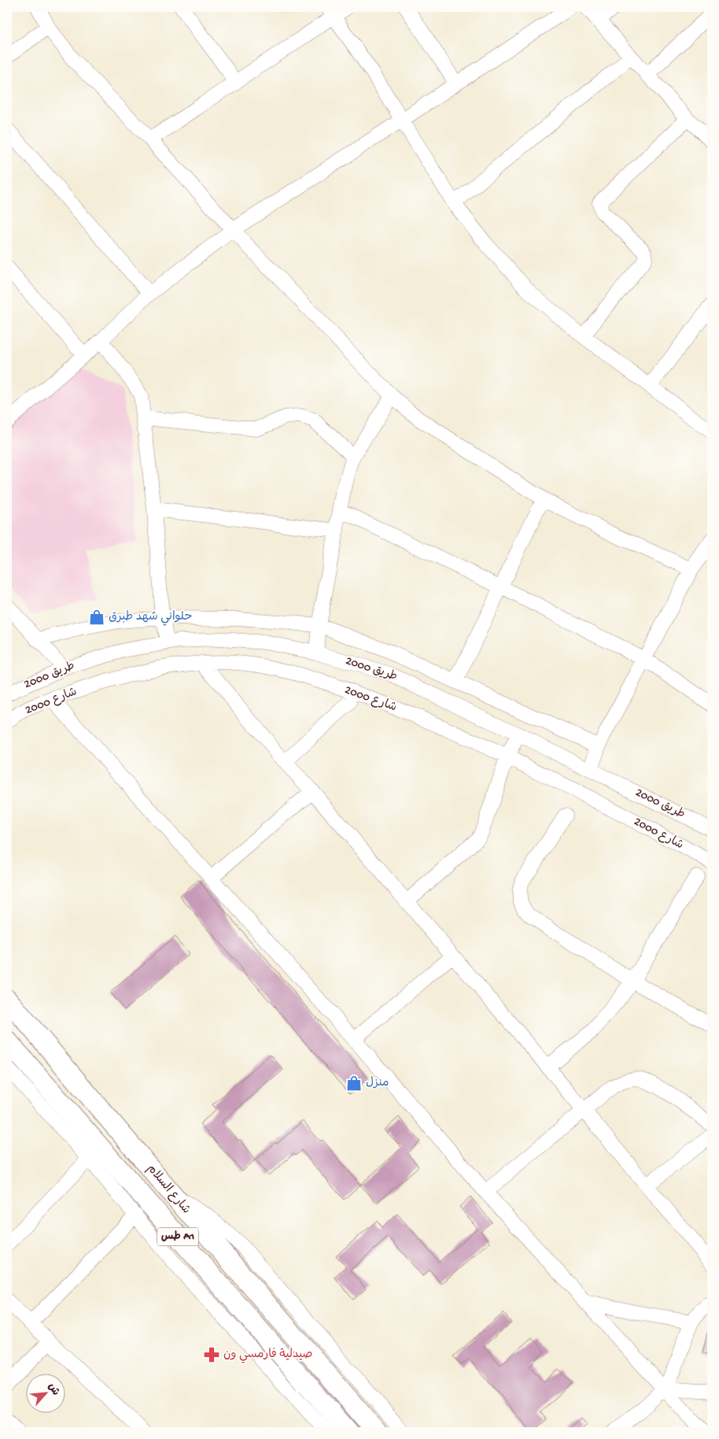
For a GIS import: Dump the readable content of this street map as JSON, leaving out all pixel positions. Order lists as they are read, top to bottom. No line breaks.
{"streets":{"highway":["شارع السلام","طس A1"],"street":["طريق 2000","شارع 2000"]},"places":{"shop":["حلواني شهد طبرق","منزل"],"pharmacy":["صيدلية فارمسي ون"]},"north":"top right"}
